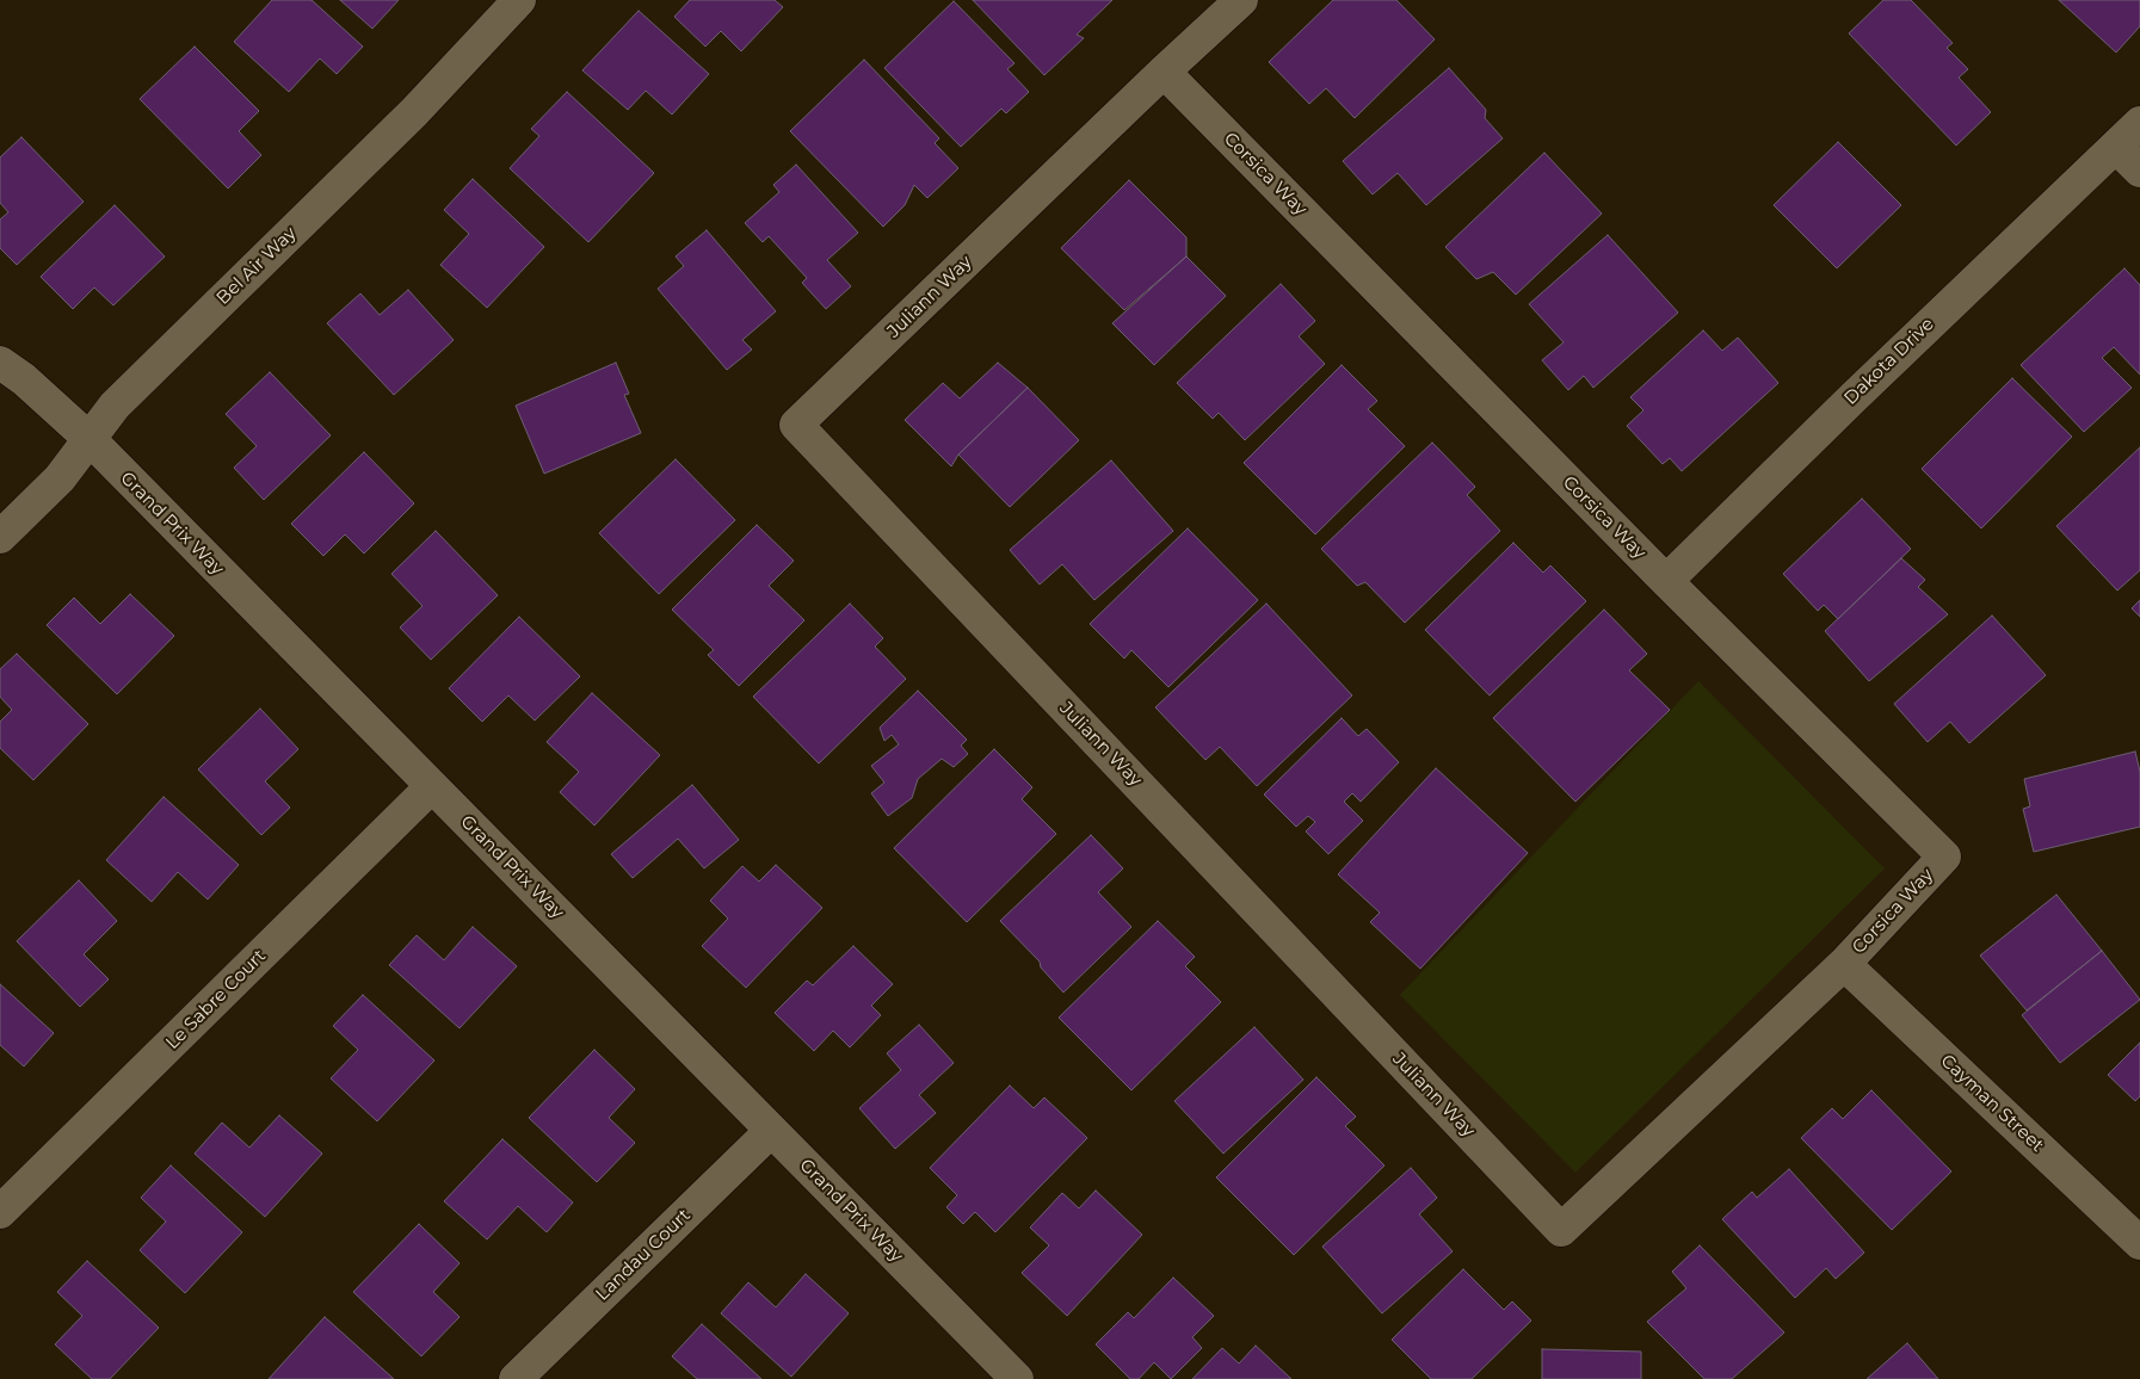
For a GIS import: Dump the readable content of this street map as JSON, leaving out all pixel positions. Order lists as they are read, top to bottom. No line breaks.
{"streets":{"street":["Corsica Way","Bel Air Way","Juliann Way","Dakota Drive","Grand Prix Way","Le Sabre Court","Cayman Street","Landau Court"]},"crossings":[["Corsica Way","Juliann Way"],["Corsica Way","Dakota Drive"],["Corsica Way","Cayman Street"],["Bel Air Way","Grand Prix Way"],["Juliann Way","Cayman Street"],["Grand Prix Way","Le Sabre Court"],["Grand Prix Way","Landau Court"]]}
